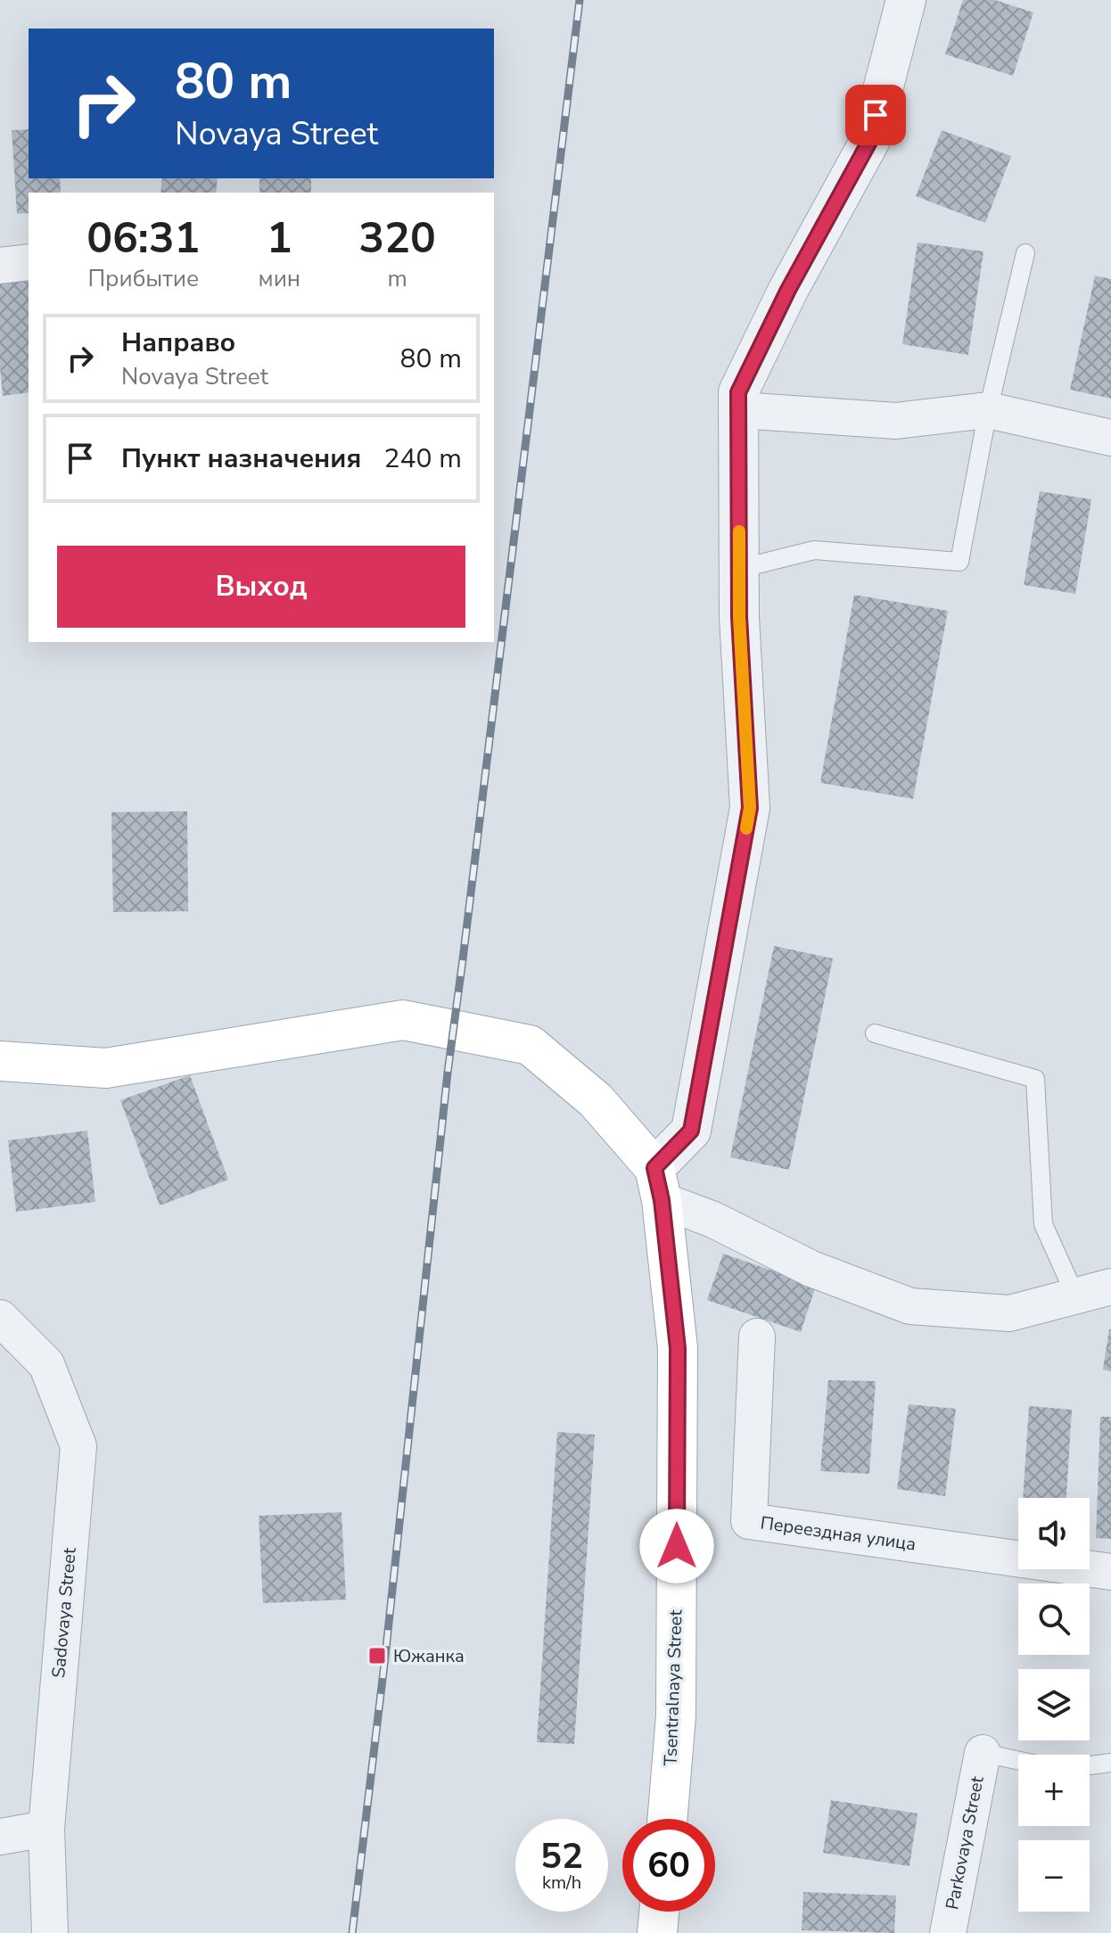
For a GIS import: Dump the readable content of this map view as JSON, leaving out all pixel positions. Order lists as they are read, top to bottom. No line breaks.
{"streets":{"main road":["Tsentralnaya Street"],"street":["Переездная улица","Sadovaya Street","Parkovaya Street"]},"places":{"transit":["Южанка"]},"page":{"turn":["80 m","Novaya Street"],"eta":["06:31","Прибытие","1","мин","320","m"],"list":[{"name":"Направо","note":"Novaya Street","value":"80 m"},{"name":"Пункт назначения","value":"240 m"}],"buttons":"Выход","map_buttons":["+","−"],"speed":"52 km/h","limit":"60"}}
